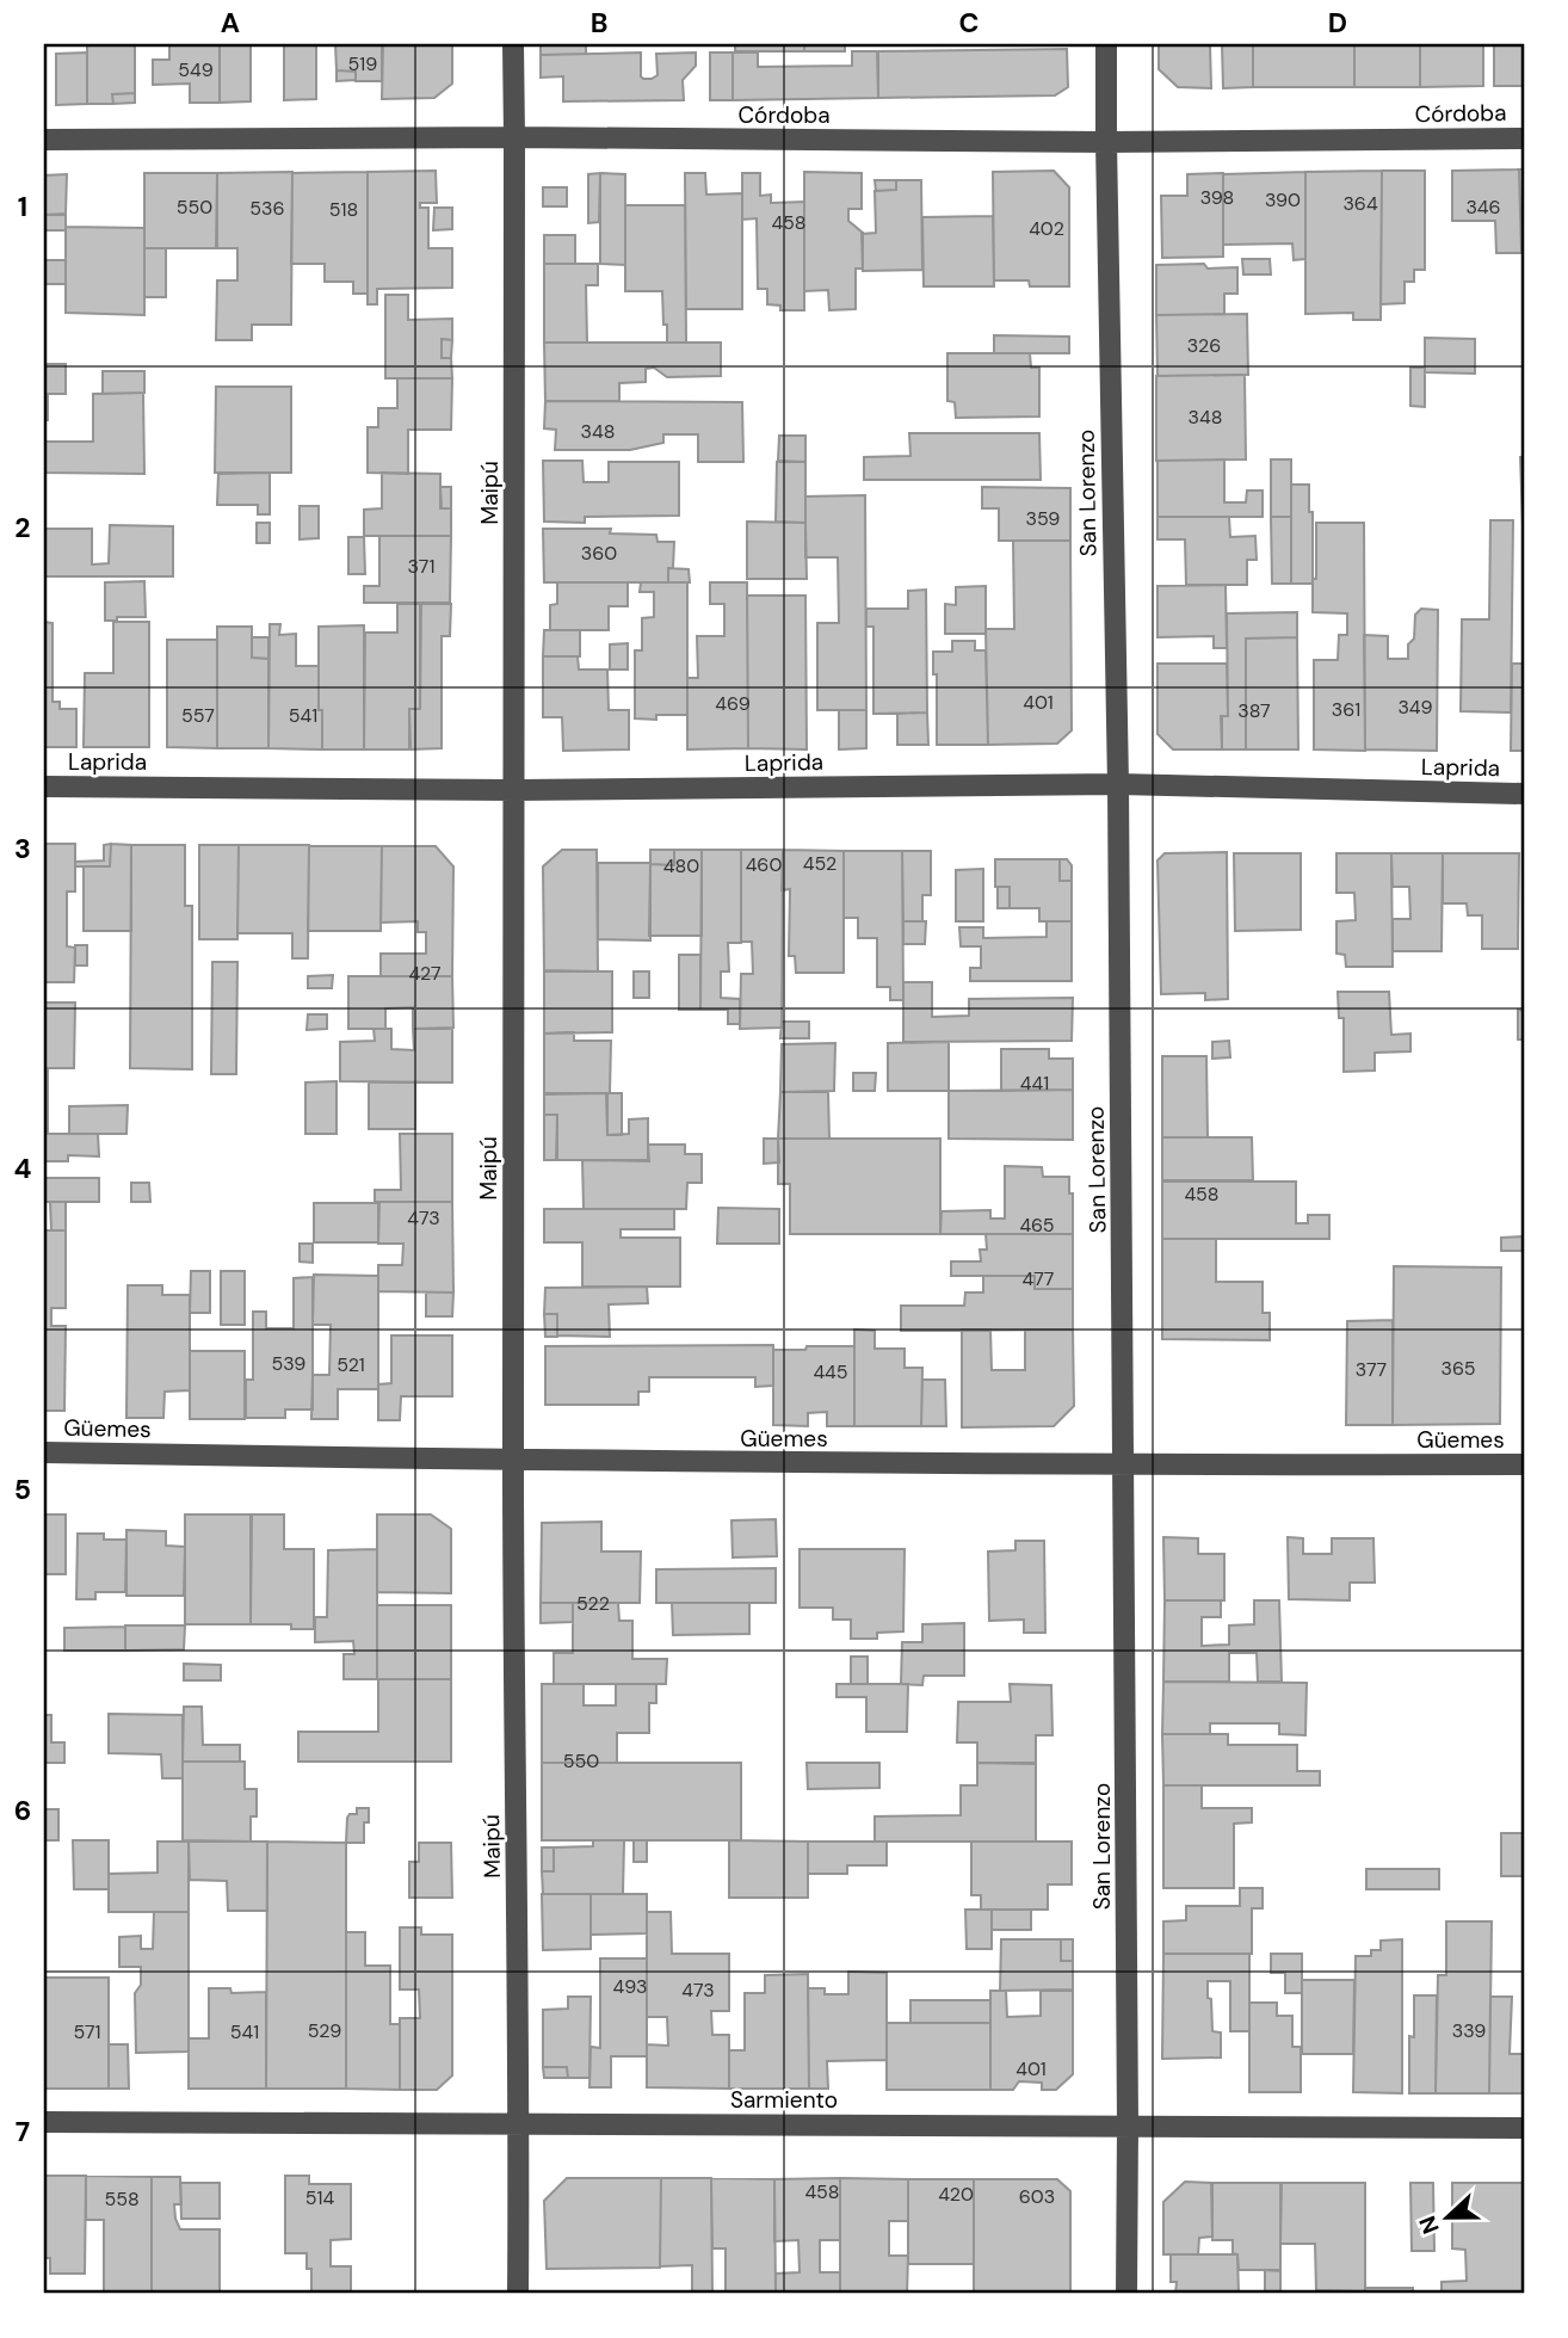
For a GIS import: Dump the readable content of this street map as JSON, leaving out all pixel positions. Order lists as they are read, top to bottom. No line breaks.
{"streets":{"street":["Córdoba","Maipú","San Lorenzo","Laprida","Güemes","Sarmiento"]},"crossings":[["Córdoba","Maipú"],["Córdoba","San Lorenzo"],["Maipú","Laprida"],["Maipú","Güemes"],["Maipú","Sarmiento"],["San Lorenzo","Laprida"],["San Lorenzo","Güemes"],["San Lorenzo","Sarmiento"]],"house_numbers":["519","549","398","390","364","550","346","536","518","458","402","326","348","348","359","360","371","401","469","349","361","387","557","541","452","460","480","427","441","458","473","465","477","539","521","365","377","445","522","550","493","473","529","339","571","541","401","458","420","603","514","558"],"north":"left","grid":{"columns":["A","B","C","D"],"rows":["1","2","3","4","5","6","7"]}}
